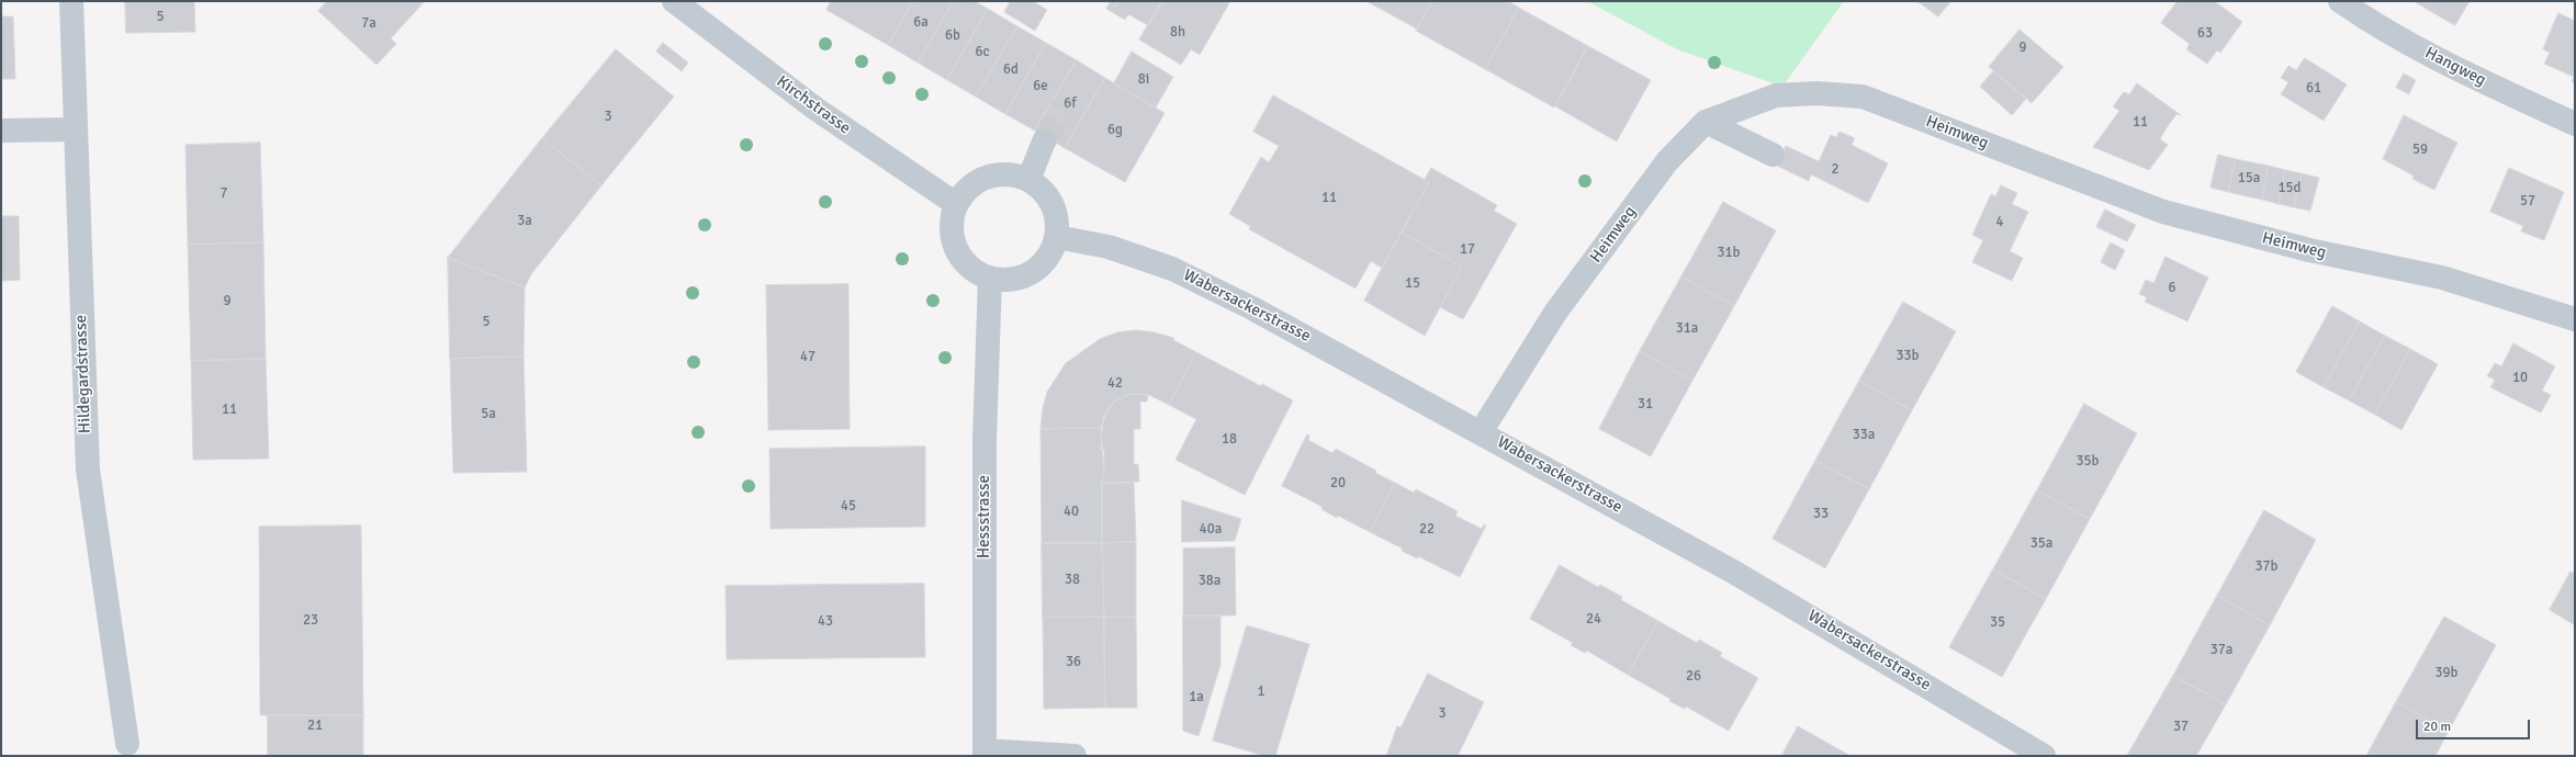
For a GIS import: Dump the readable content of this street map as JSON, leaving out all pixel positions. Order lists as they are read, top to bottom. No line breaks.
{"streets":{"street":["Hangweg","Kirchstrasse","Heimweg","Wabersackerstrasse","Hildegardstrasse","Hessstrasse"]},"crossings":[["Kirchstrasse","Wabersackerstrasse"],["Kirchstrasse","Hessstrasse"],["Heimweg","Wabersackerstrasse"],["Wabersackerstrasse","Hessstrasse"]],"house_numbers":["5","6a","7a","8h","63","6b","9","6c","6d","8i","6e","61","6f","3","11","6g","59","2","15a","15d","7","11","57","3a","4","17","31b","15","6","9","5","31a","33b","47","10","42","31","11","5a","33a","18","35b","20","45","40","33","40a","22","35a","37b","38","38a","24","23","43","35","37a","36","39b","26","1","1a","3","21","37"],"scale_bar":"20 m"}
